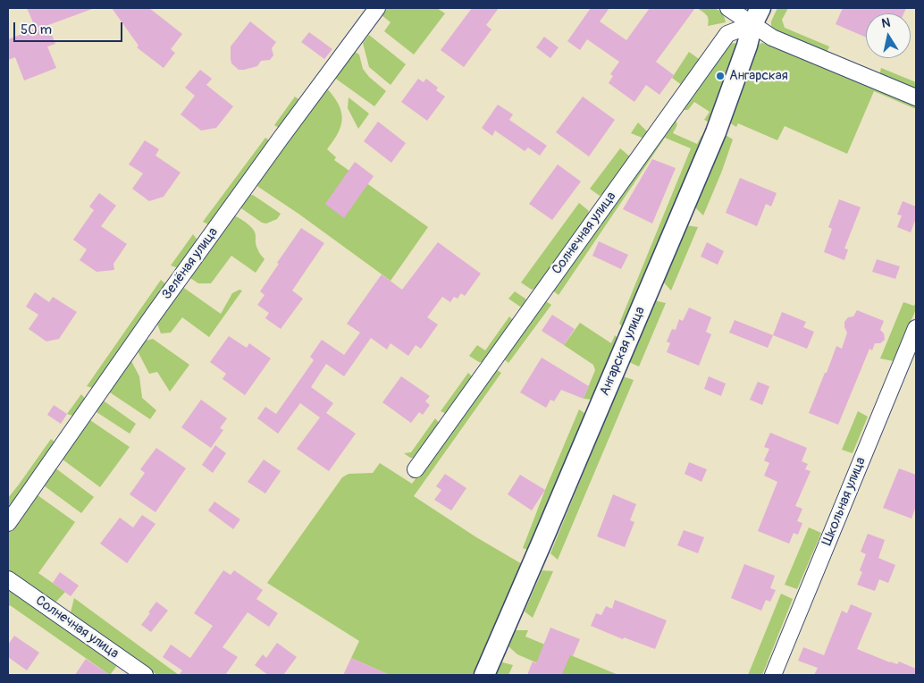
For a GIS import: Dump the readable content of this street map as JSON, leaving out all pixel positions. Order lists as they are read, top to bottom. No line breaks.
{"streets":{"street":["Солнечная улица","Зелёная улица","Ангарская улица","Школьная улица"]},"crossings":[["Солнечная улица","Ангарская улица"]],"places":["Ангарская"],"scale_bar":"50 m","north":"top"}
